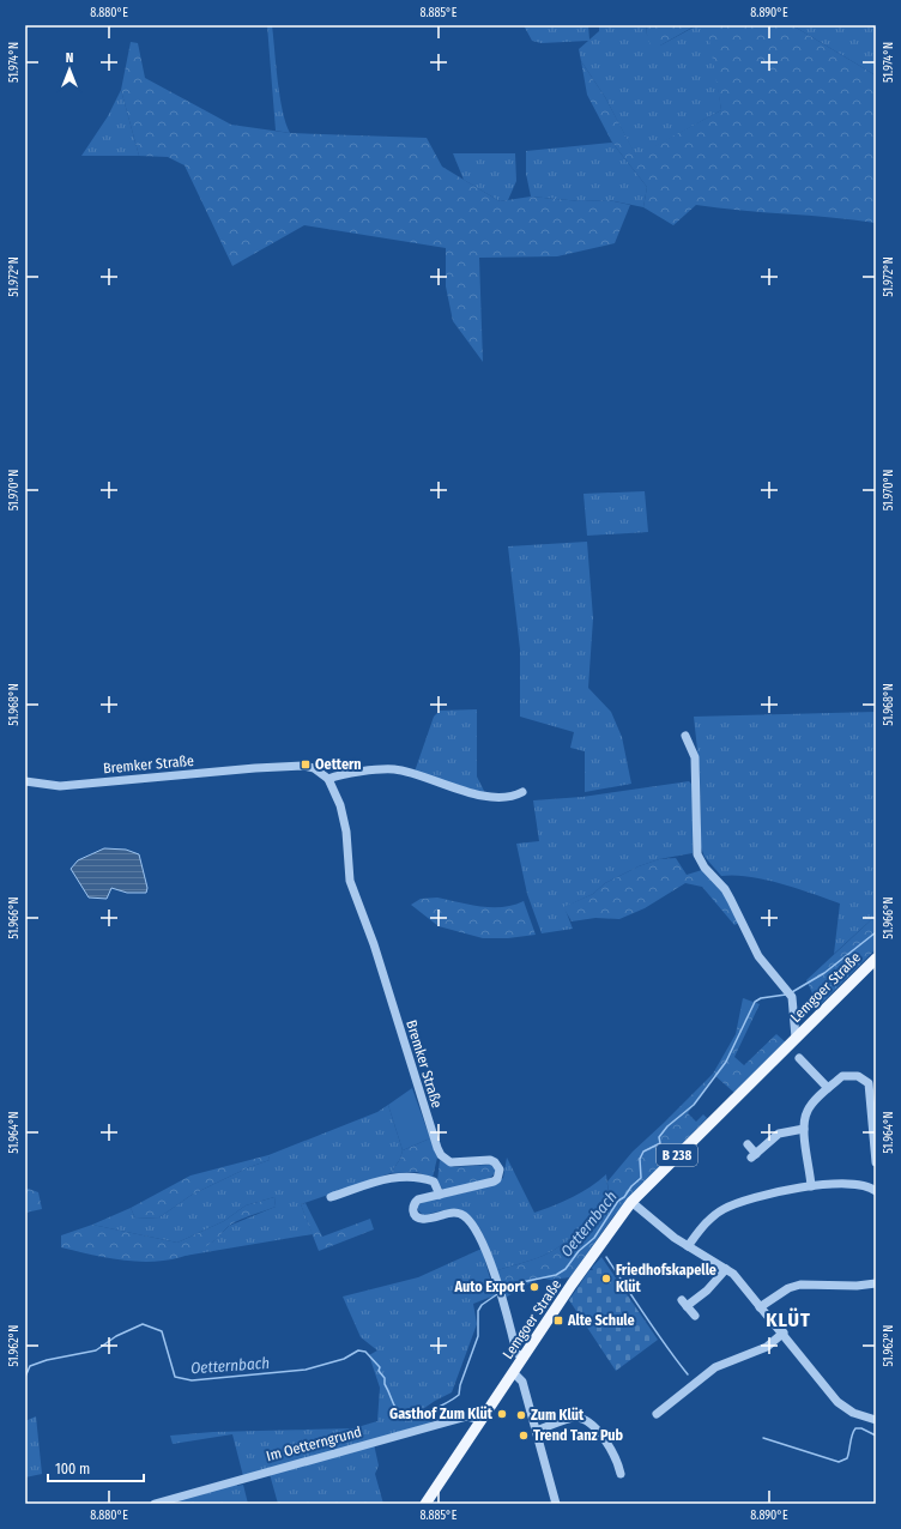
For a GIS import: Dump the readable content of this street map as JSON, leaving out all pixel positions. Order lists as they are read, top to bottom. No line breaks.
{"streets":{"main road":["Lemgoer Straße","B 238"],"street":["Bremker Straße","Im Oetterngrund"]},"crossings":[["Bremker Straße","Lemgoer Straße"],["Lemgoer Straße","Im Oetterngrund"]],"districts":["KLÜT"],"water":["Oetternbach"],"places":{"transit":["Oettern","Alte Schule"],"other":["Friedhofskapelle Klüt","Auto Export","Gasthof Zum Klüt","Zum Klüt","Trend Tanz Pub"]},"scale_bar":"100 m","north":"top","coordinates":["8.880°E","8.885°E","8.890°E","51.974°N","51.972°N","51.970°N","51.968°N","51.966°N","51.964°N","51.962°N"]}
